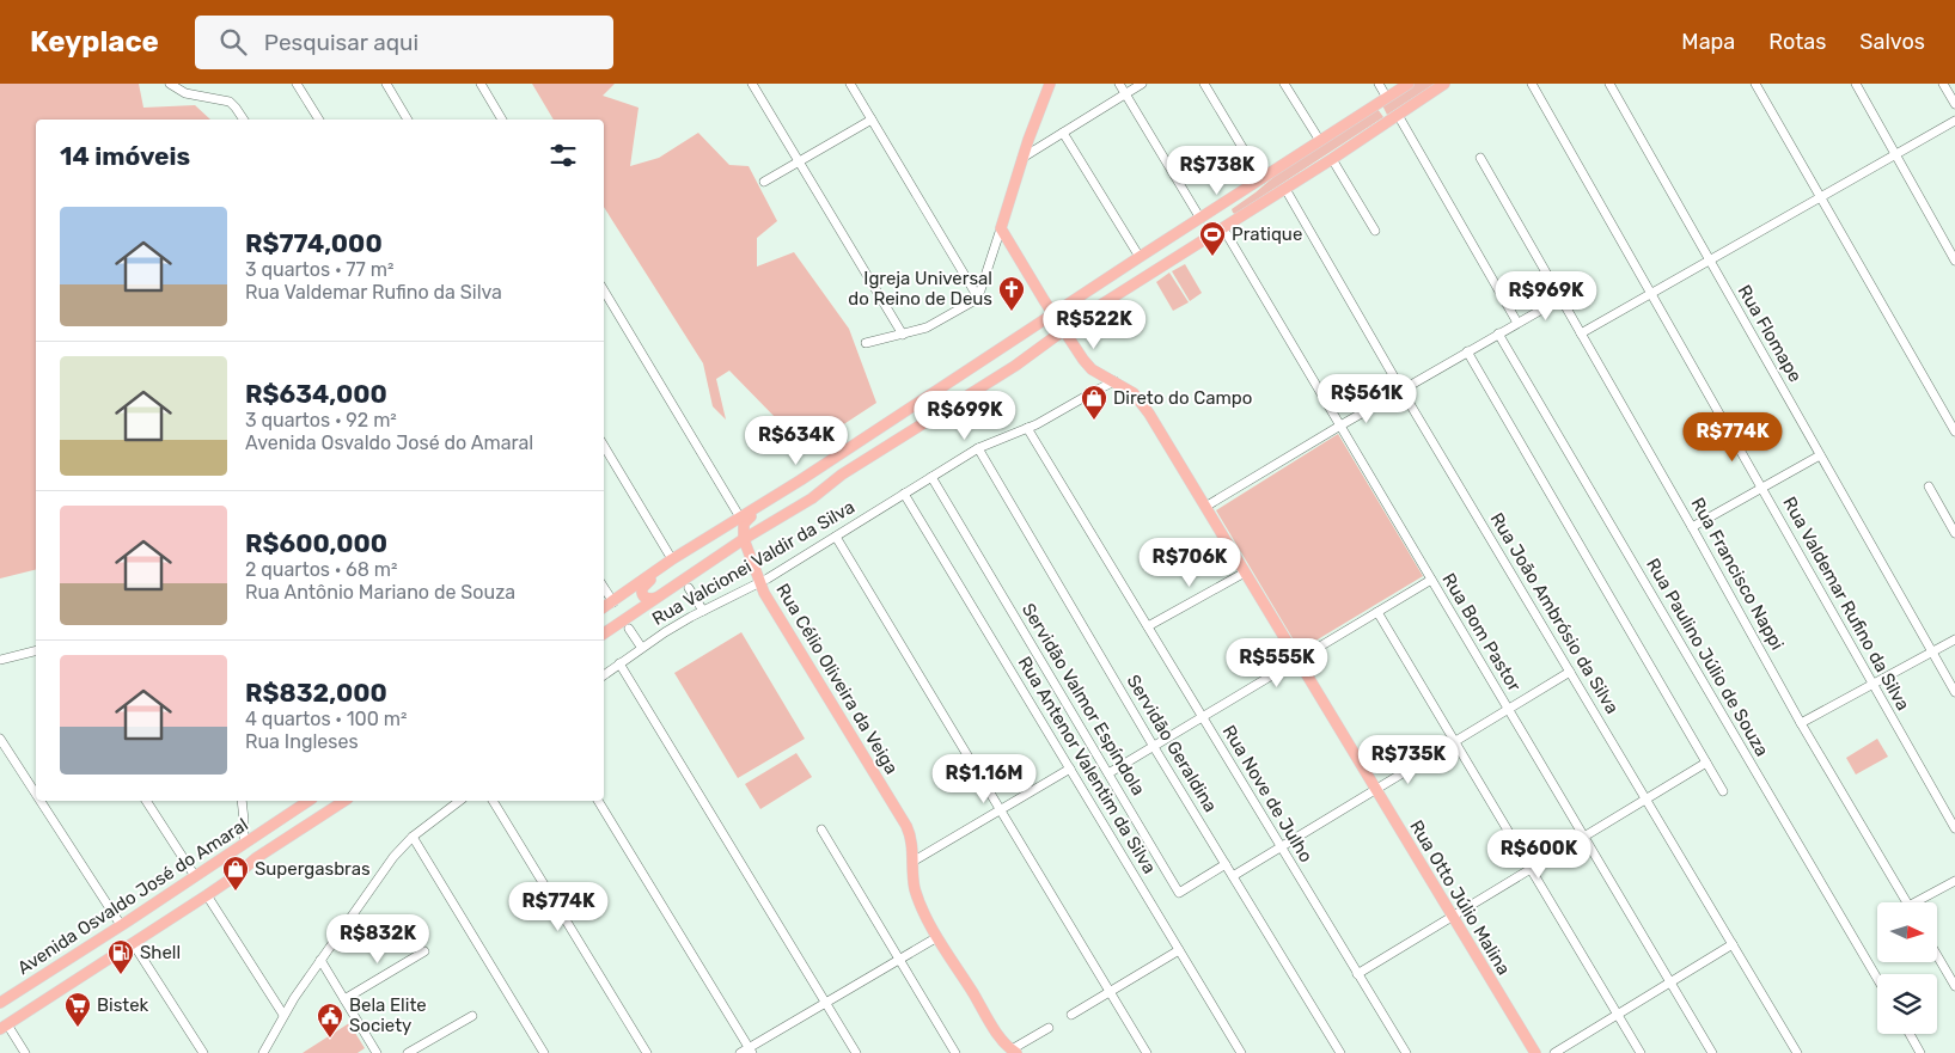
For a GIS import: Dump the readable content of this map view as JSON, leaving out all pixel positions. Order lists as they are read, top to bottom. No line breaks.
{"streets":{"main road":["Rua Célio Oliveira da Veiga","Avenida Osvaldo José do Amaral","Rua Otto Júlio Malina"],"street":["Rua Flomape","Rua Valcionei Valdir da Silva","Rua Francisco Nappi","Rua Valdemar Rufino da Silva","Rua João Ambrósio da Silva","Rua Bom Pastor","Rua Paulino Júlio de Souza","Servidão Valmor Espíndola","Servidão Geraldina","Rua Antenor Valentim da Silva","Rua Nove de Julho"]},"crossings":[["Rua Valcionei Valdir da Silva","Rua Célio Oliveira da Veiga"],["Rua Valcionei Valdir da Silva","Servidão Valmor Espíndola"],["Rua Valcionei Valdir da Silva","Servidão Geraldina"],["Rua Valcionei Valdir da Silva","Rua Antenor Valentim da Silva"],["Rua Valcionei Valdir da Silva","Rua Nove de Julho"],["Rua Valcionei Valdir da Silva","Rua Otto Júlio Malina"],["Servidão Valmor Espíndola","Servidão Geraldina"]],"places":{"sports":["Pratique"],"church":["Igreja Universal do Reino de Deus"],"shop":["Direto do Campo","Supergasbras"],"fuel station":["Shell"],"supermarket":["Bistek"],"public building":["Bela Elite Society"]},"north":"right","page":{"header":"Keyplace","search":"Pesquisar aqui","nav":["Mapa","Rotas","Salvos"],"heading":"14 imóveis","price":["R$738K","R$969K","R$522K","R$561K","R$699K","R$774K","R$634K","R$706K","R$555K","R$735K","R$1.16M","R$600K","R$774K","R$832K"],"list":[{"name":"R$774,000","note":"3 quartos · 77 m² · Rua Valdemar Rufino da Silva"},{"name":"R$634,000","note":"3 quartos · 92 m² · Avenida Osvaldo José do Amaral"},{"name":"R$600,000","note":"2 quartos · 68 m² · Rua Antônio Mariano de Souza"},{"name":"R$832,000","note":"4 quartos · 100 m² · Rua Ingleses"}]}}
